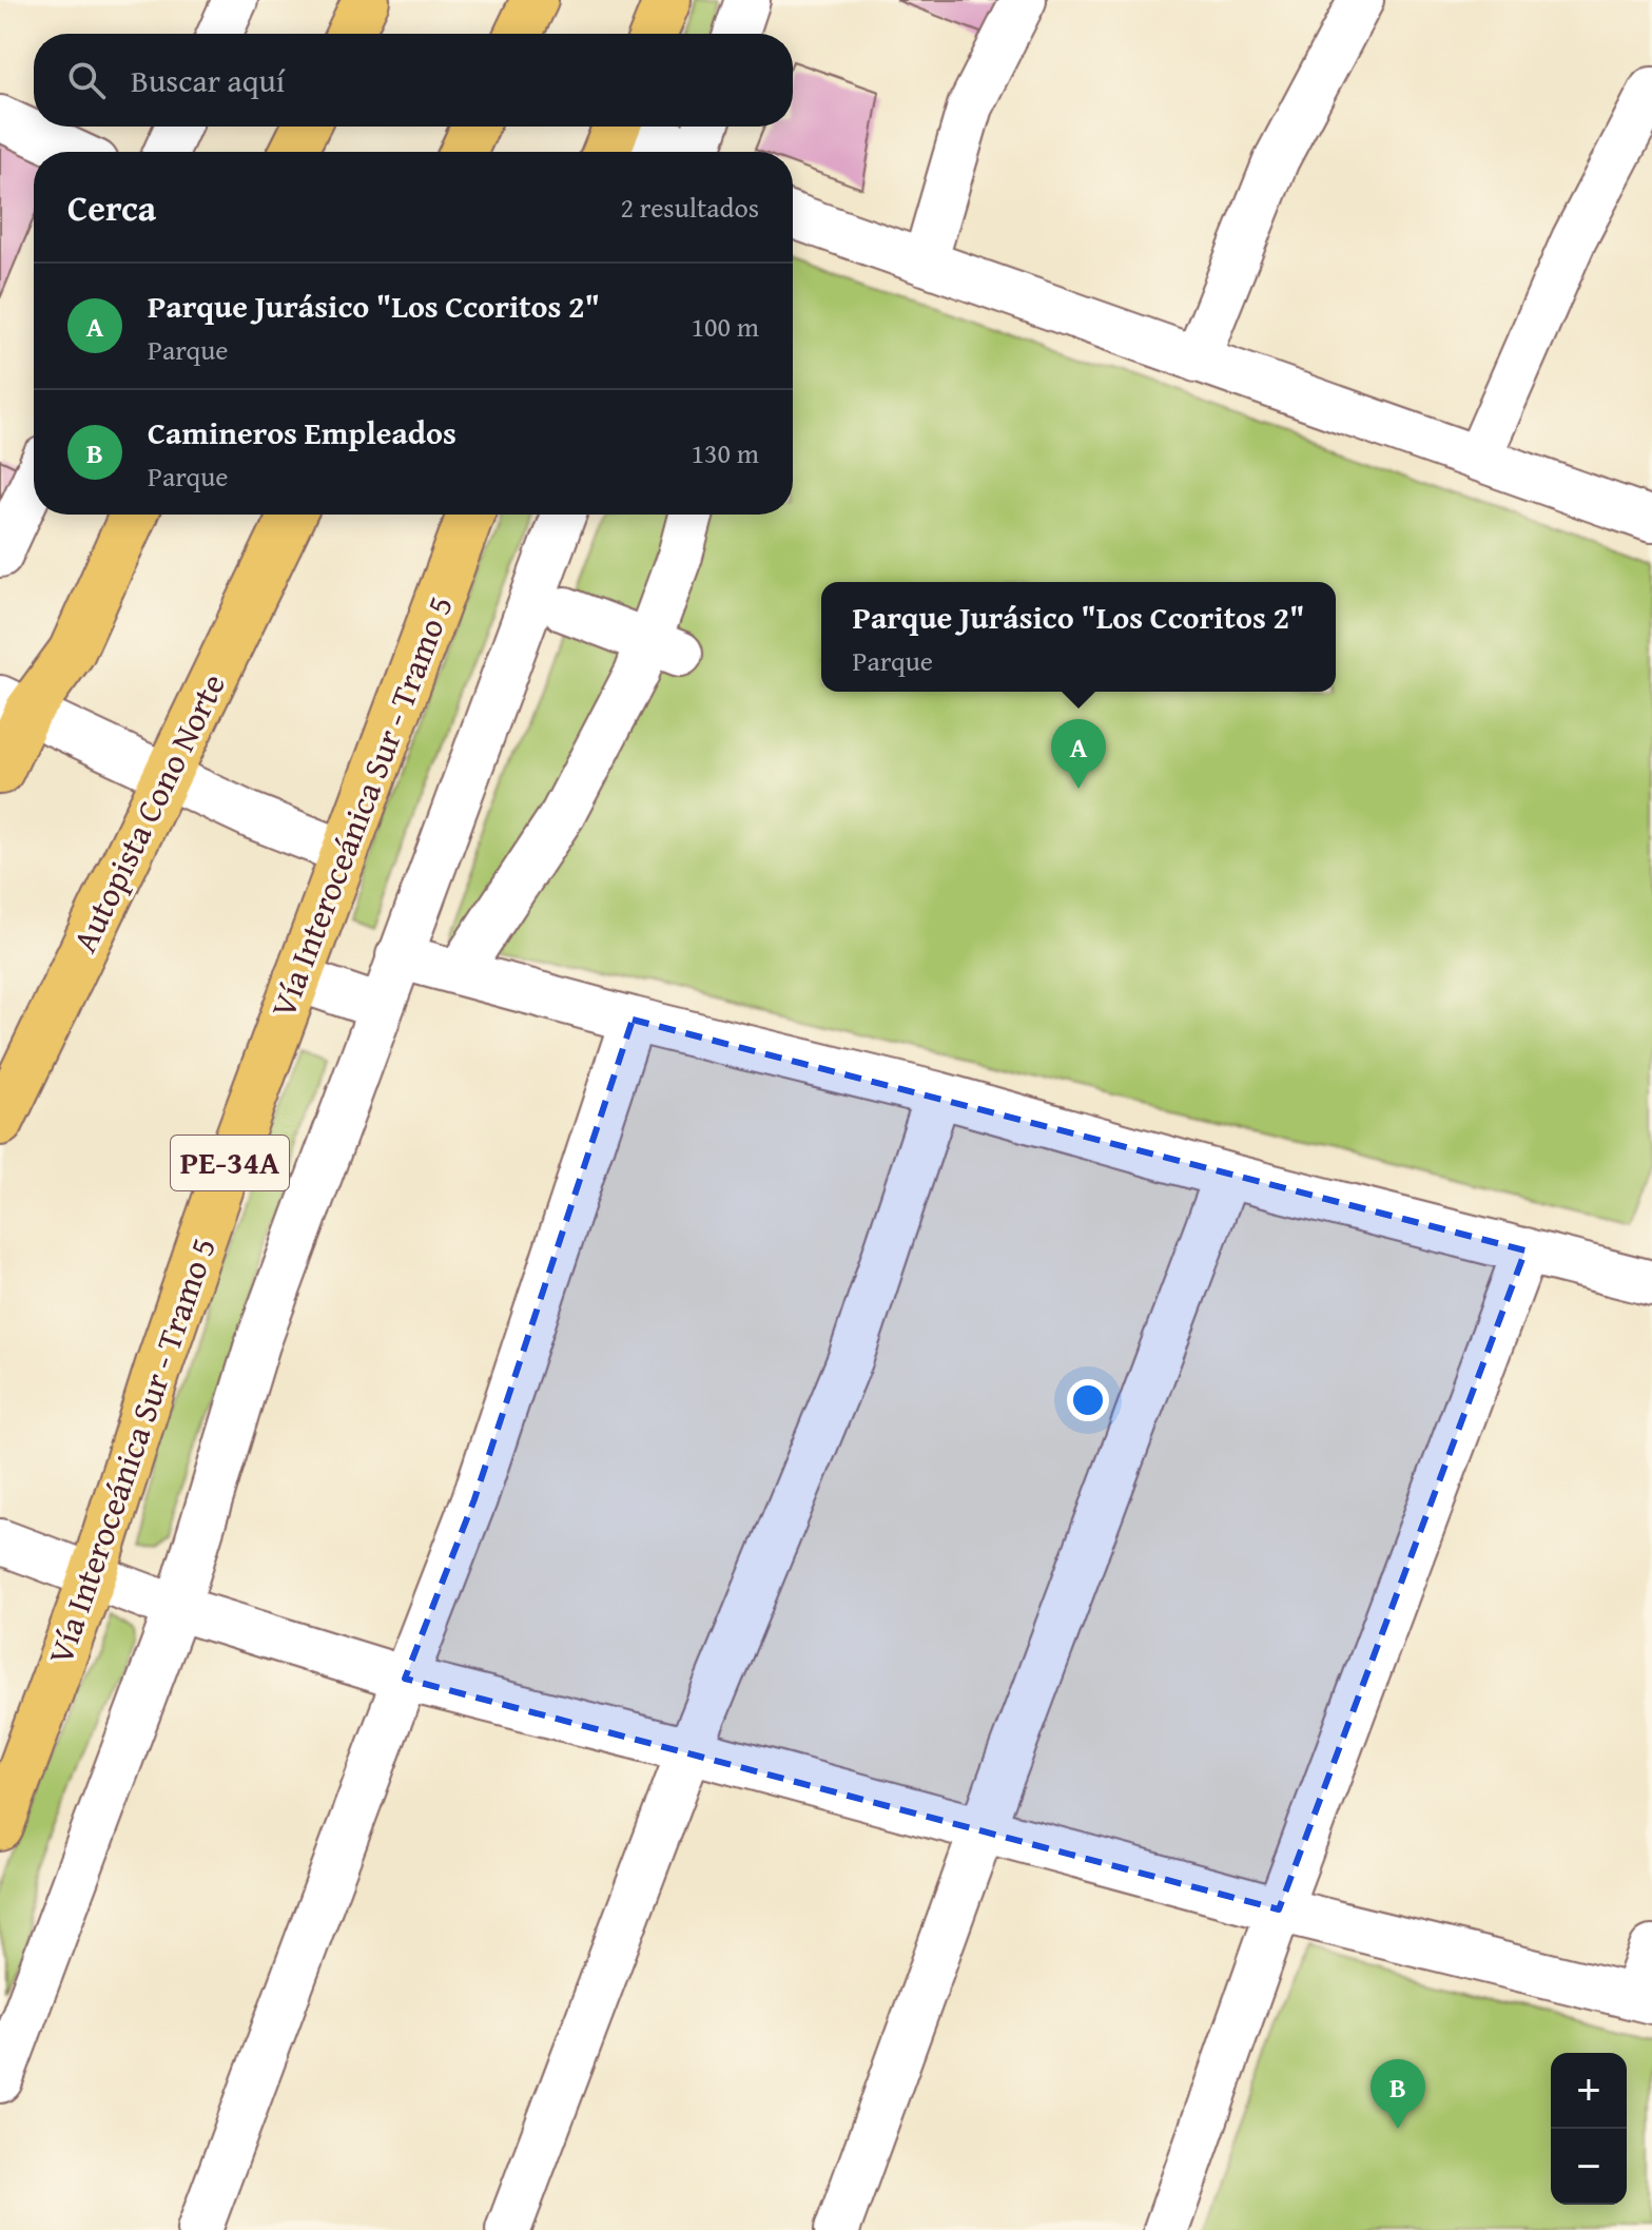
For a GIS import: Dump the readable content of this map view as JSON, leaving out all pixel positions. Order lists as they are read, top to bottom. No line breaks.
{"streets":{"main road":["Vía Interoceánica Sur - Tramo 5","Autopista Cono Norte","PE-34A"]},"page":{"search":"Buscar aquí","heading":["Cerca","2 resultados"],"list":[{"mark":"A","name":"Parque Jurásico \"Los Ccoritos 2\"","note":"Parque","value":"100 m"},{"mark":"B","name":"Camineros Empleados","note":"Parque","value":"130 m"}],"popup":["Parque Jurásico \"Los Ccoritos 2\"","Parque"],"pins":["A","B"],"map_buttons":["+","−"]}}
